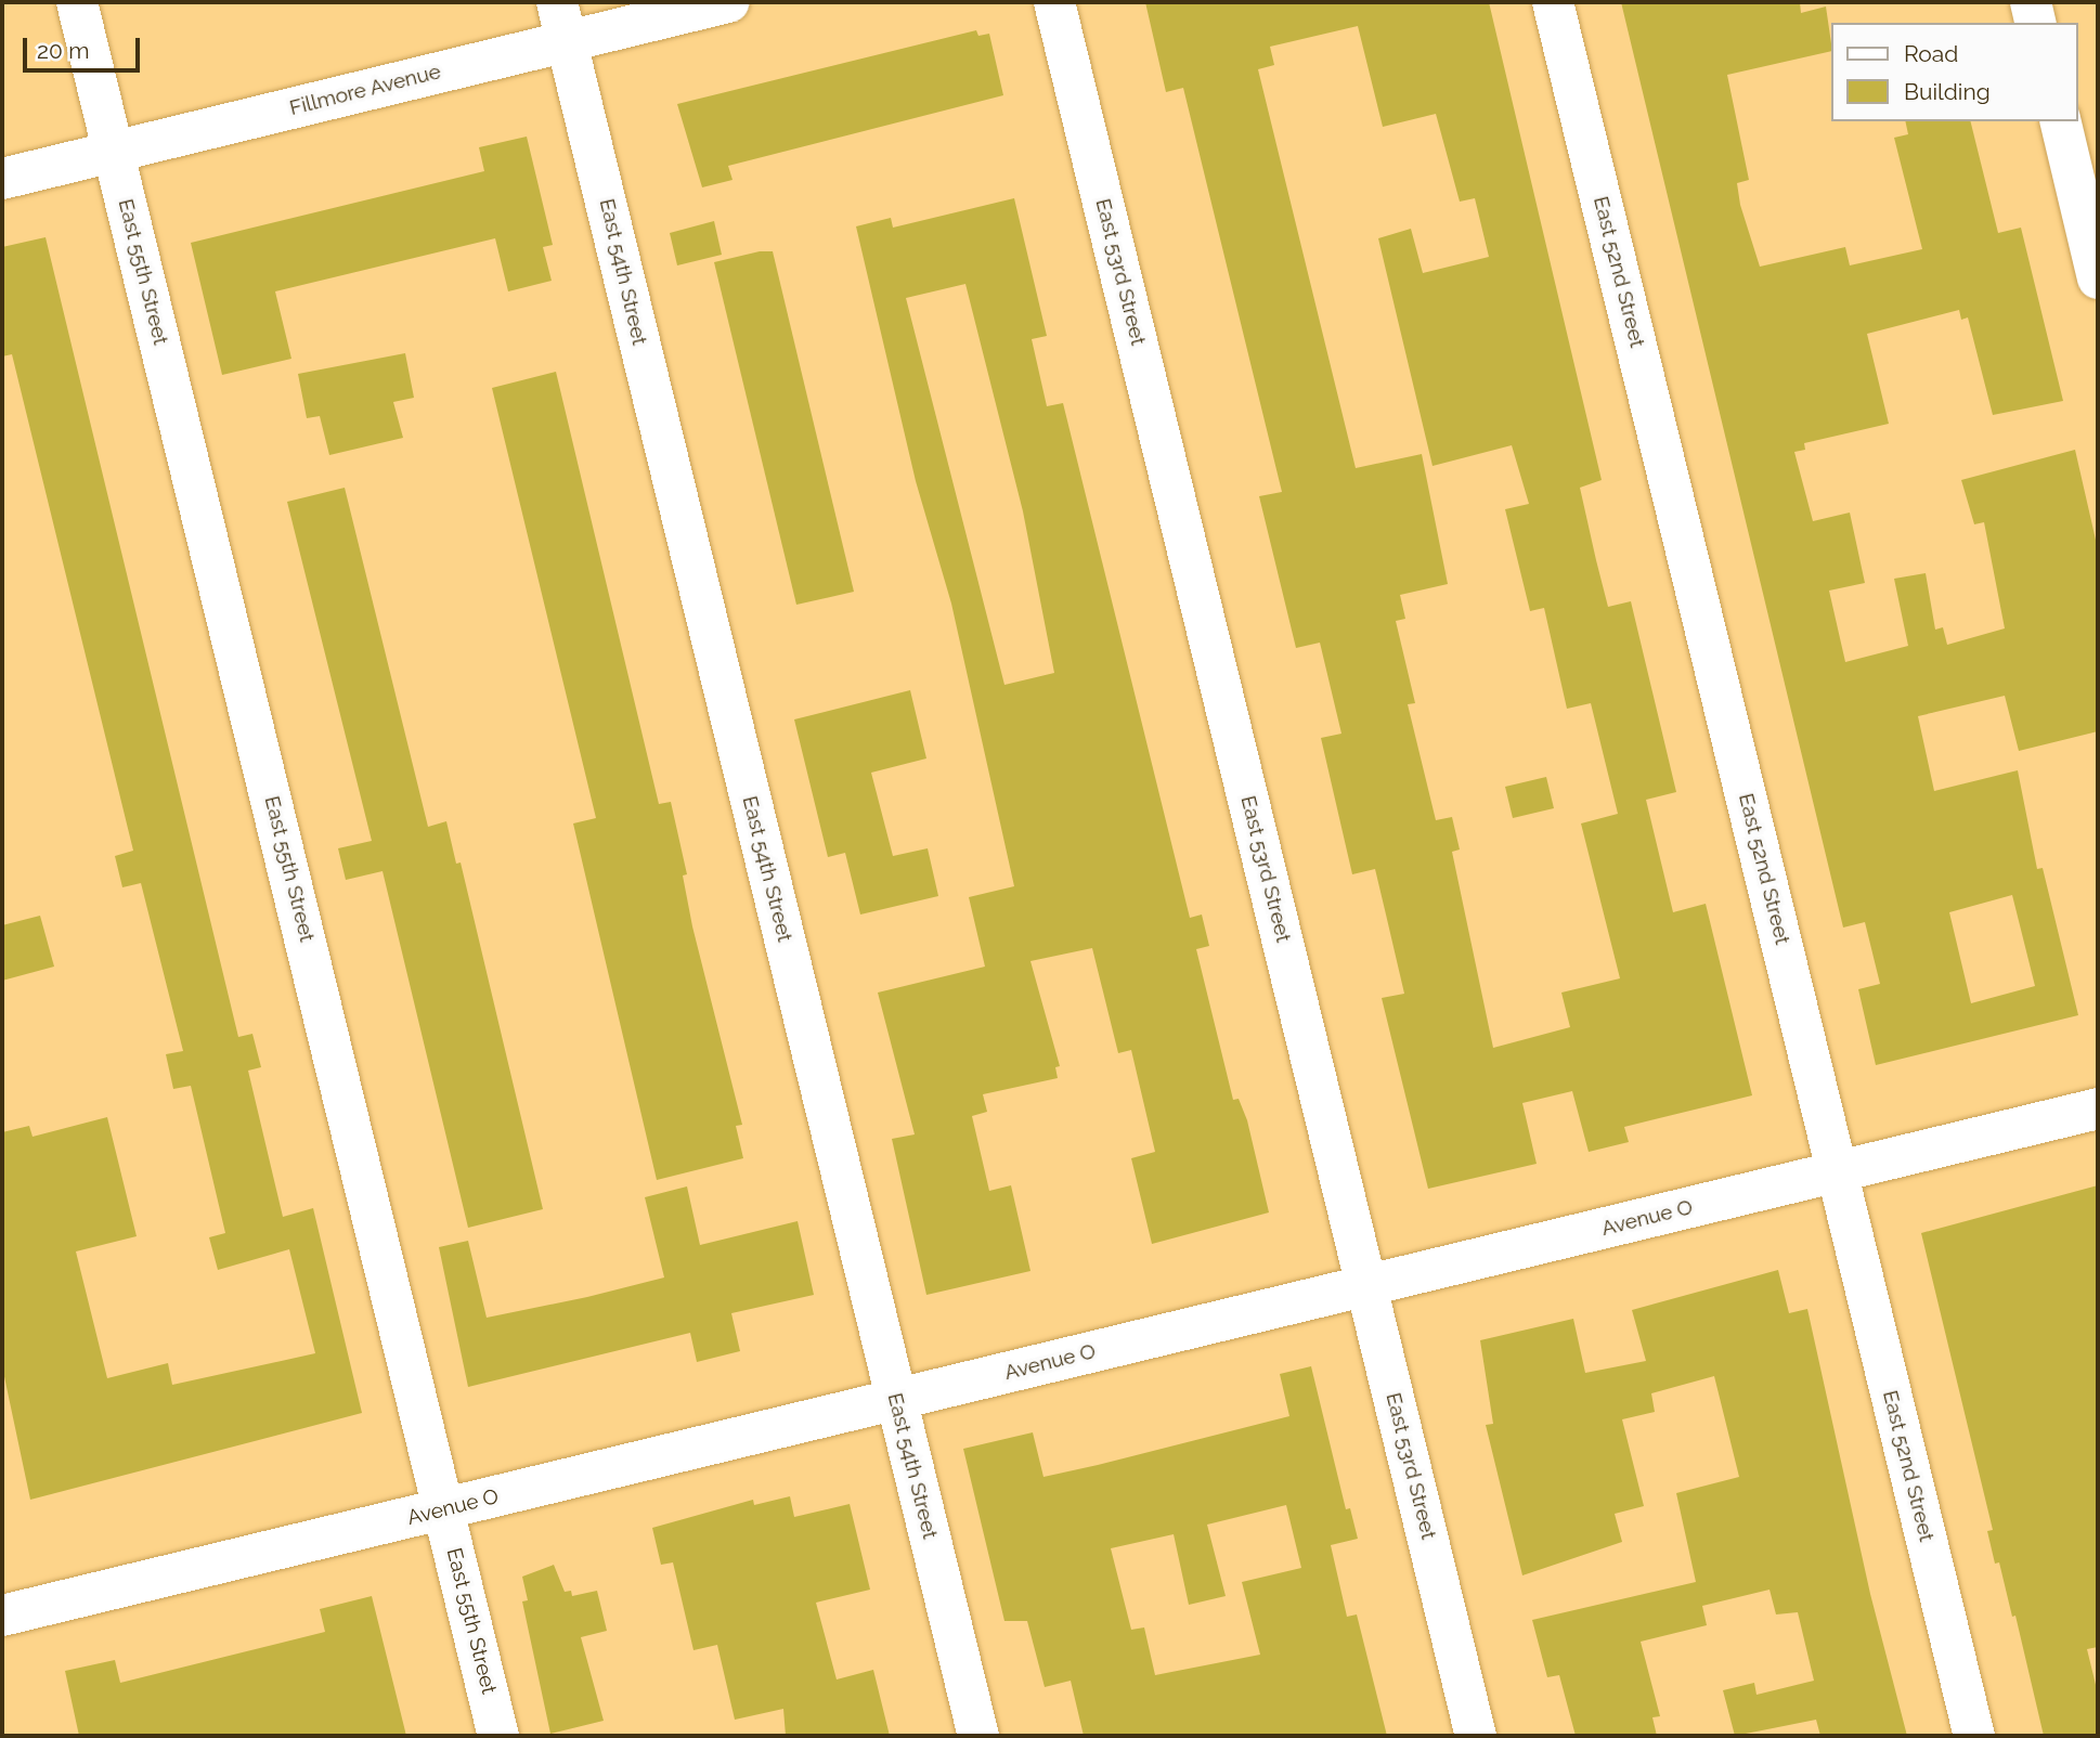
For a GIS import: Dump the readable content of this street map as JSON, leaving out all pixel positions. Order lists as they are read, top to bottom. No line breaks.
{"streets":{"street":["Fillmore Avenue","East 55th Street","East 54th Street","East 53rd Street","East 52nd Street","Avenue O"]},"crossings":[["Fillmore Avenue","East 55th Street"],["Fillmore Avenue","East 54th Street"],["East 55th Street","Avenue O"],["East 54th Street","Avenue O"],["East 53rd Street","Avenue O"],["East 52nd Street","Avenue O"]],"legend":["Road","Building"],"scale_bar":"20 m"}
